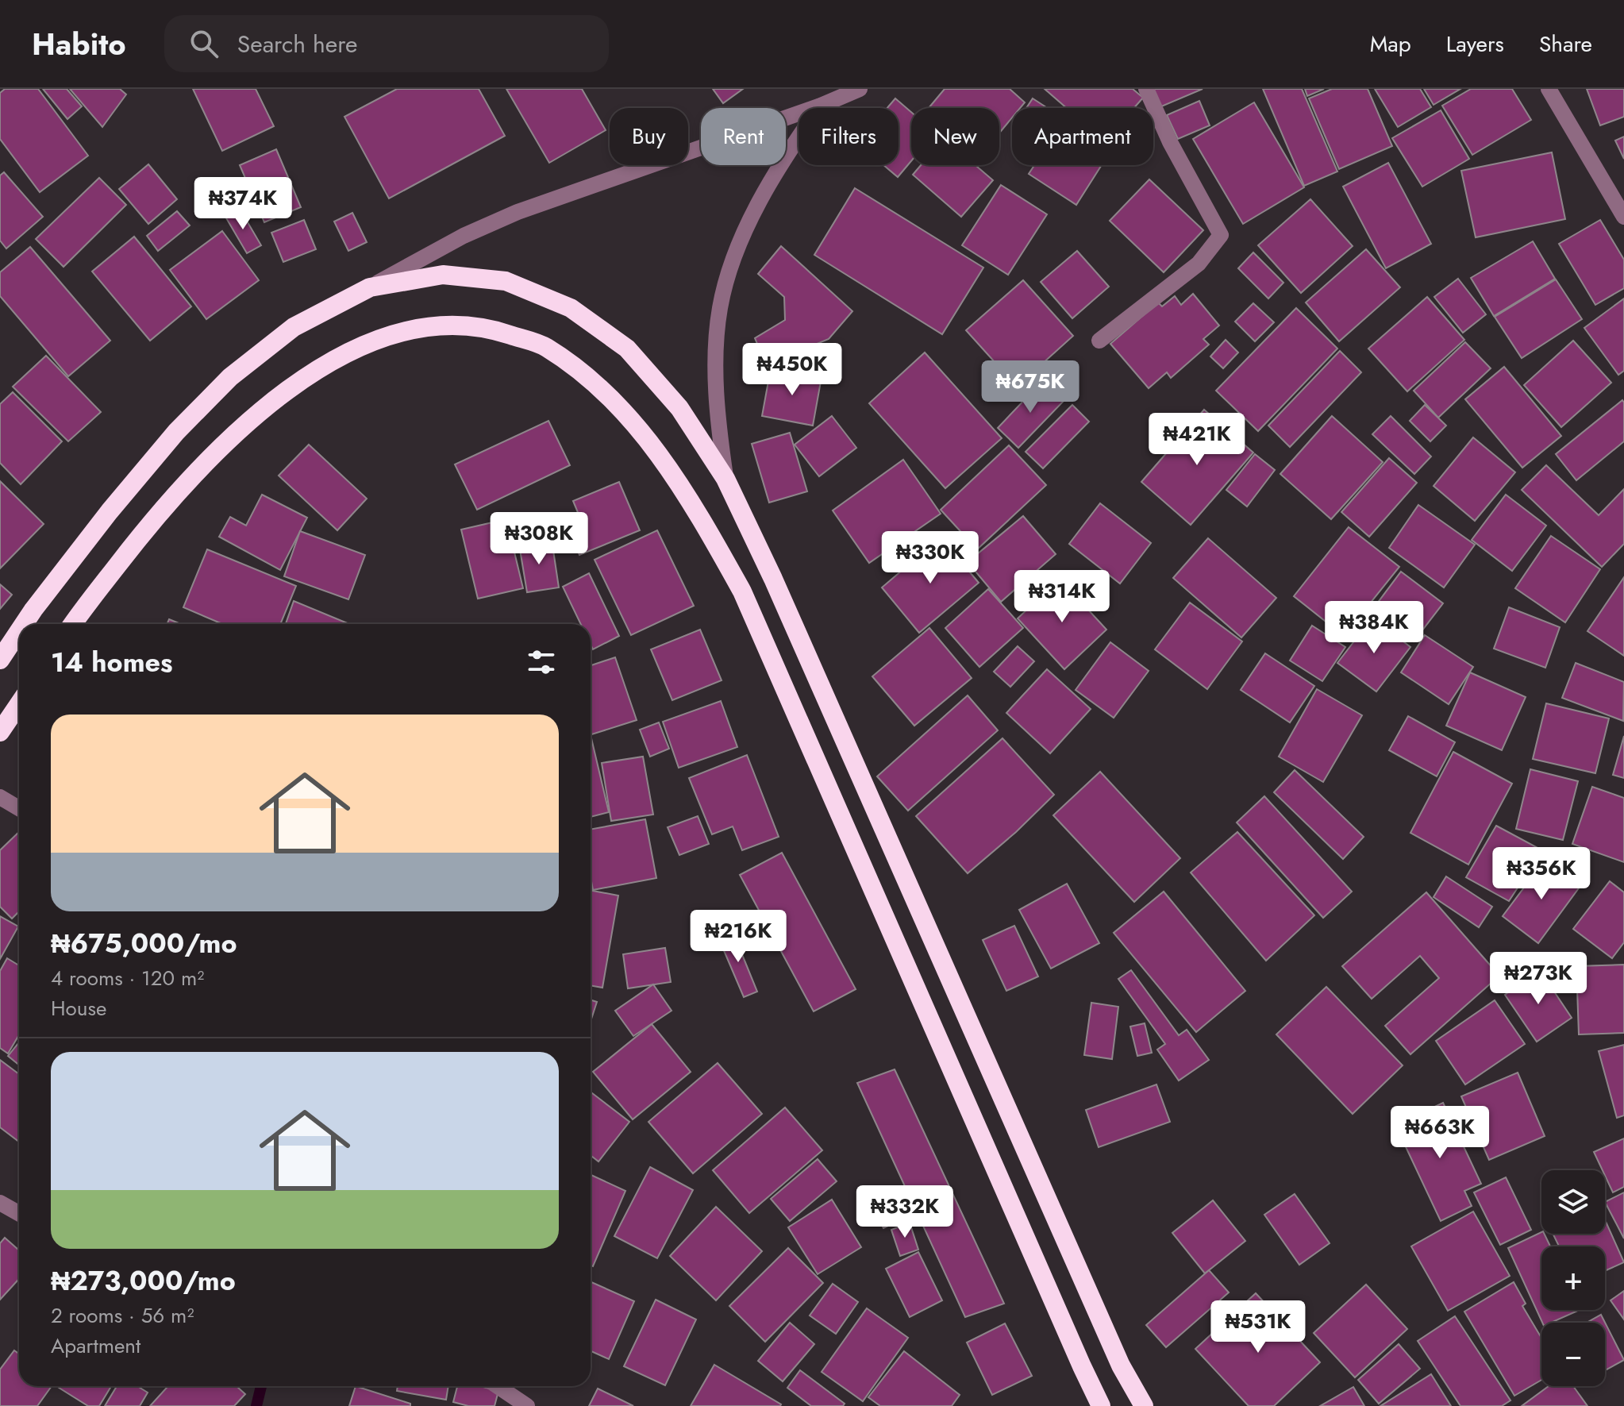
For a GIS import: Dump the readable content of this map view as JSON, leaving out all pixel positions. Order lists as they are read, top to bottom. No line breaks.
{"page":{"header":"Habito","search":"Search here","nav":["Map","Layers","Share"],"chip":["Buy","Rent","Filters","New","Apartment"],"price":["₦374K","₦450K","₦675K","₦421K","₦308K","₦330K","₦314K","₦384K","₦356K","₦216K","₦273K","₦663K","₦332K","₦531K"],"heading":"14 homes","list":[{"name":"₦675,000/mo","note":"4 rooms · 120 m² · House"},{"name":"₦273,000/mo","note":"2 rooms · 56 m² · Apartment"}],"map_buttons":["+","−"]}}
